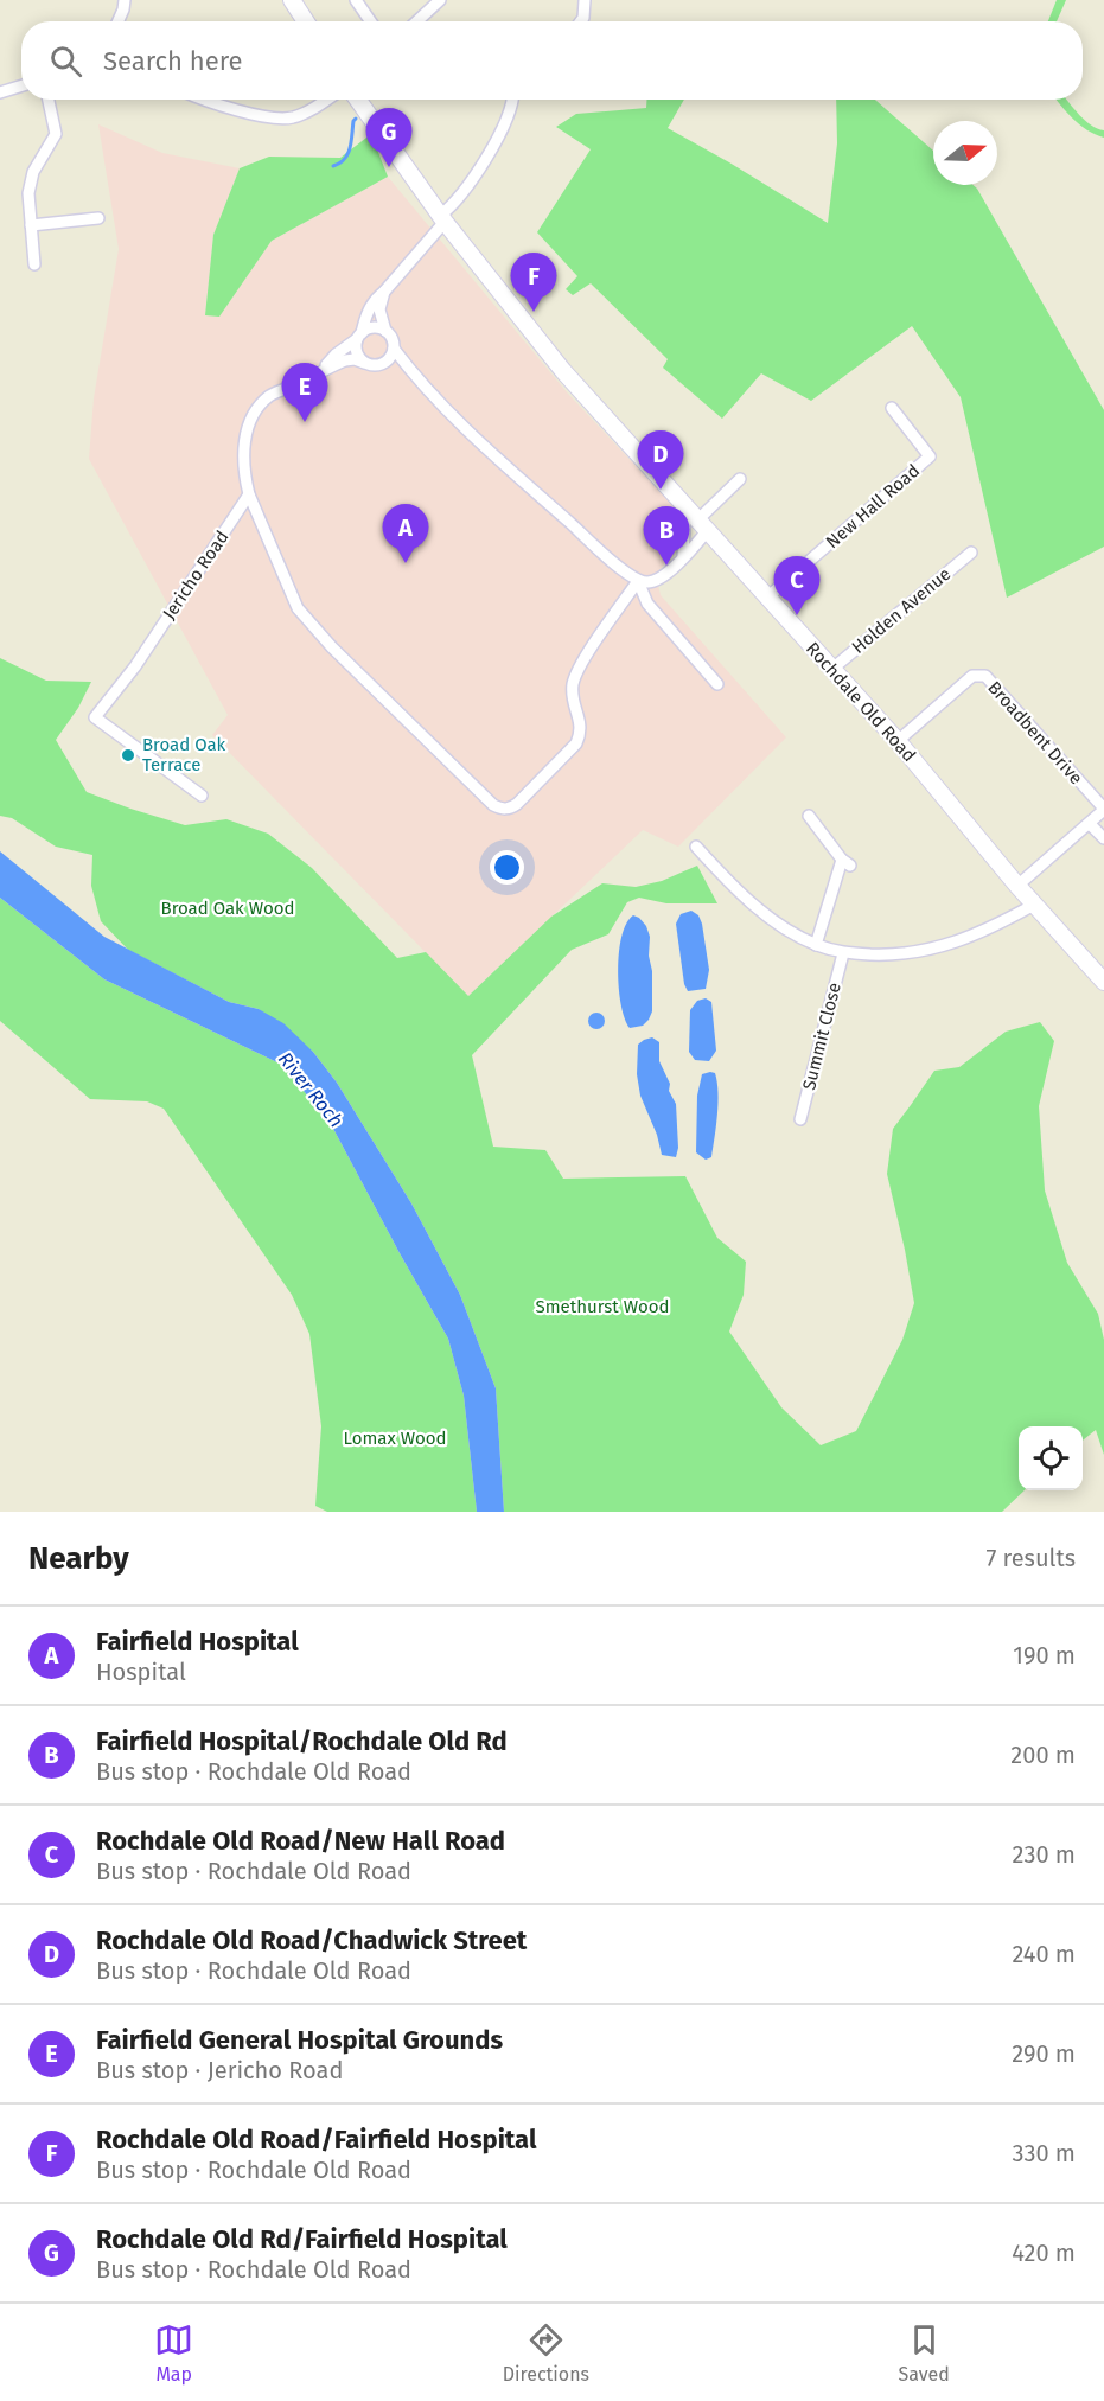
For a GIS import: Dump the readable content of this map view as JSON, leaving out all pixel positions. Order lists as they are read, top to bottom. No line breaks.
{"streets":{"main road":["Rochdale Old Road"],"street":["New Hall Road","Jericho Road","Holden Avenue","Broadbent Drive","Summit Close"]},"crossings":[["New Hall Road","Rochdale Old Road"],["Holden Avenue","Rochdale Old Road"],["Rochdale Old Road","Broadbent Drive"]],"water":["River Roch"],"parks":["Broad Oak Wood","Smethurst Wood","Lomax Wood"],"places":["Broad Oak Terrace"],"north":"right","page":{"search":"Search here","pins":["G","F","E","D","A","B","C"],"heading":["Nearby","7 results"],"list":[{"mark":"A","name":"Fairfield Hospital","note":"Hospital","value":"190 m"},{"mark":"B","name":"Fairfield Hospital/Rochdale Old Rd","note":"Bus stop · Rochdale Old Road","value":"200 m"},{"mark":"C","name":"Rochdale Old Road/New Hall Road","note":"Bus stop · Rochdale Old Road","value":"230 m"},{"mark":"D","name":"Rochdale Old Road/Chadwick Street","note":"Bus stop · Rochdale Old Road","value":"240 m"},{"mark":"E","name":"Fairfield General Hospital Grounds","note":"Bus stop · Jericho Road","value":"290 m"},{"mark":"F","name":"Rochdale Old Road/Fairfield Hospital","note":"Bus stop · Rochdale Old Road","value":"330 m"},{"mark":"G","name":"Rochdale Old Rd/Fairfield Hospital","note":"Bus stop · Rochdale Old Road","value":"420 m"}],"nav":["Map","Directions","Saved"]}}
